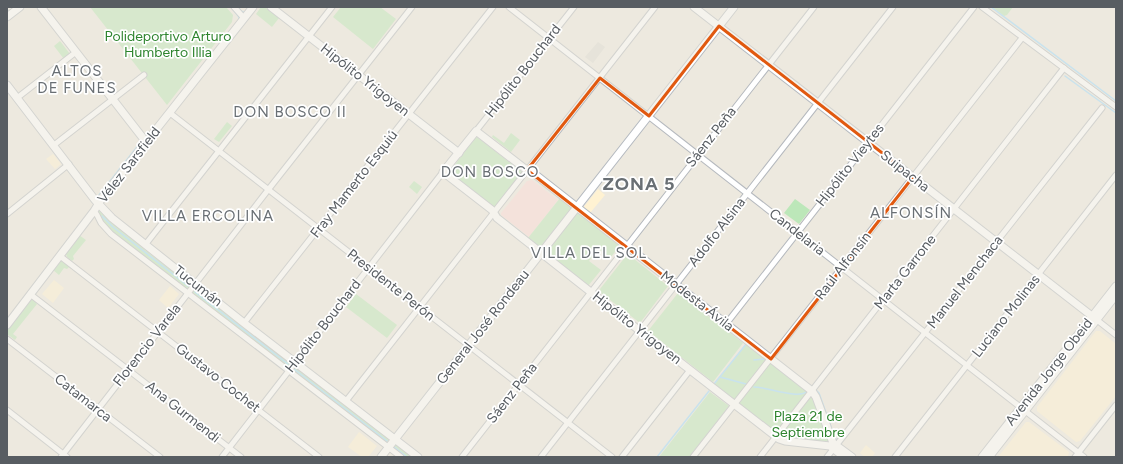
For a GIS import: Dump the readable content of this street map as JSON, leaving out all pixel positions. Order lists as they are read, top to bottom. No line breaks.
{"streets":{"street":["Hipólito Bouchard","Hipólito Yrigoyen","Sáenz Peña","Vélez Sarsfield","Hipólito Vieytes","Suipacha","Fray Mamerto Esquiú","Adolfo Alsina","Candelaria","Raúl Alfonsín","Marta Garrone","Manuel Menchaca","Presidente Perón","Tucumán","Modesta Ávila","Luciano Molinas","General José Rondeau","Florencio Varela","Avenida Jorge Obeid","Gustavo Cochet","Catamarca","Ana Gurmendi"]},"crossings":[["Hipólito Bouchard","Hipólito Yrigoyen"],["Hipólito Bouchard","Candelaria"],["Hipólito Bouchard","Presidente Perón"],["Hipólito Bouchard","Tucumán"],["Hipólito Bouchard","Modesta Ávila"],["Hipólito Bouchard","Gustavo Cochet"],["Hipólito Bouchard","Ana Gurmendi"],["Hipólito Yrigoyen","Sáenz Peña"],["Hipólito Yrigoyen","Fray Mamerto Esquiú"],["Hipólito Yrigoyen","Adolfo Alsina"],["Hipólito Yrigoyen","Raúl Alfonsín"],["Hipólito Yrigoyen","Marta Garrone"],["Hipólito Yrigoyen","Manuel Menchaca"],["Hipólito Yrigoyen","Modesta Ávila"],["Hipólito Yrigoyen","General José Rondeau"],["Hipólito Yrigoyen","Florencio Varela"],["Sáenz Peña","Suipacha"],["Sáenz Peña","Candelaria"],["Sáenz Peña","Presidente Perón"],["Sáenz Peña","Modesta Ávila"],["Vélez Sarsfield","Presidente Perón"],["Vélez Sarsfield","Tucumán"],["Vélez Sarsfield","Gustavo Cochet"],["Vélez Sarsfield","Ana Gurmendi"],["Hipólito Vieytes","Suipacha"],["Hipólito Vieytes","Candelaria"],["Hipólito Vieytes","Modesta Ávila"],["Suipacha","Adolfo Alsina"],["Suipacha","Raúl Alfonsín"],["Suipacha","Marta Garrone"],["Suipacha","Manuel Menchaca"],["Suipacha","Luciano Molinas"],["Suipacha","General José Rondeau"],["Suipacha","Avenida Jorge Obeid"],["Fray Mamerto Esquiú","Presidente Perón"],["Fray Mamerto Esquiú","Tucumán"],["Adolfo Alsina","Candelaria"],["Adolfo Alsina","Presidente Perón"],["Adolfo Alsina","Modesta Ávila"],["Candelaria","Raúl Alfonsín"],["Candelaria","Marta Garrone"],["Candelaria","Manuel Menchaca"],["Candelaria","Luciano Molinas"],["Candelaria","General José Rondeau"],["Candelaria","Avenida Jorge Obeid"],["Raúl Alfonsín","Modesta Ávila"],["Marta Garrone","Modesta Ávila"],["Manuel Menchaca","Modesta Ávila"],["Presidente Perón","General José Rondeau"],["Presidente Perón","Florencio Varela"],["Tucumán","General José Rondeau"],["Tucumán","Florencio Varela"],["Modesta Ávila","General José Rondeau"],["Florencio Varela","Gustavo Cochet"],["Florencio Varela","Catamarca"],["Florencio Varela","Ana Gurmendi"]],"districts":["ALTOS DE FUNES","DON BOSCO II","DON BOSCO","ZONA 5","ALFONSÍN","VILLA ERCOLINA","VILLA DEL SOL"],"parks":["Polideportivo Arturo Humberto Illia","Plaza 21 de Septiembre"]}
